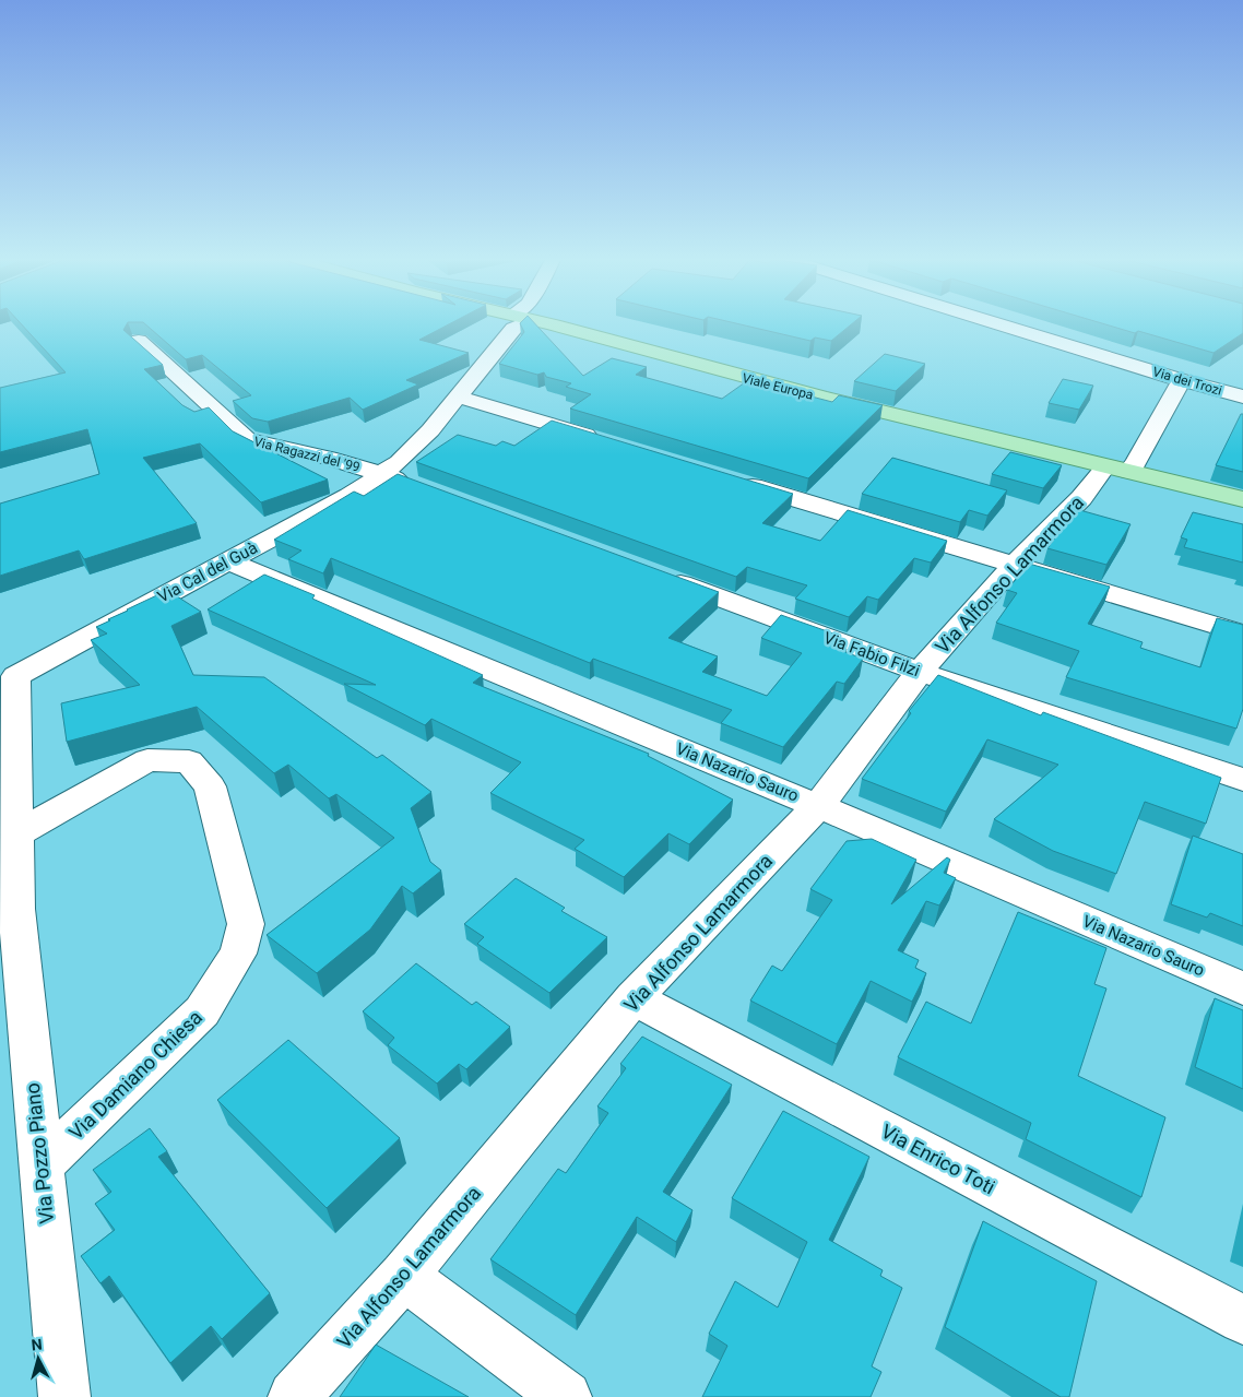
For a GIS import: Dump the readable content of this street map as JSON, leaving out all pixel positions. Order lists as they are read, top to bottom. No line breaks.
{"streets":{"main road":["Viale Europa"],"street":["Via dei Trozi","Via Ragazzi del '99","Via Cal del Guà","Via Alfonso Lamarmora","Via Fabio Filzi","Via Nazario Sauro","Via Damiano Chiesa","Via Pozzo Piano","Via Enrico Toti"]},"crossings":[["Via dei Trozi","Via Alfonso Lamarmora"],["Viale Europa","Via Alfonso Lamarmora"],["Via Ragazzi del '99","Via Cal del Guà"],["Via Cal del Guà","Via Nazario Sauro"],["Via Cal del Guà","Via Damiano Chiesa"],["Via Cal del Guà","Via Pozzo Piano"],["Via Alfonso Lamarmora","Via Fabio Filzi"],["Via Alfonso Lamarmora","Via Nazario Sauro"],["Via Alfonso Lamarmora","Via Enrico Toti"],["Via Damiano Chiesa","Via Pozzo Piano"]],"north":"top"}
